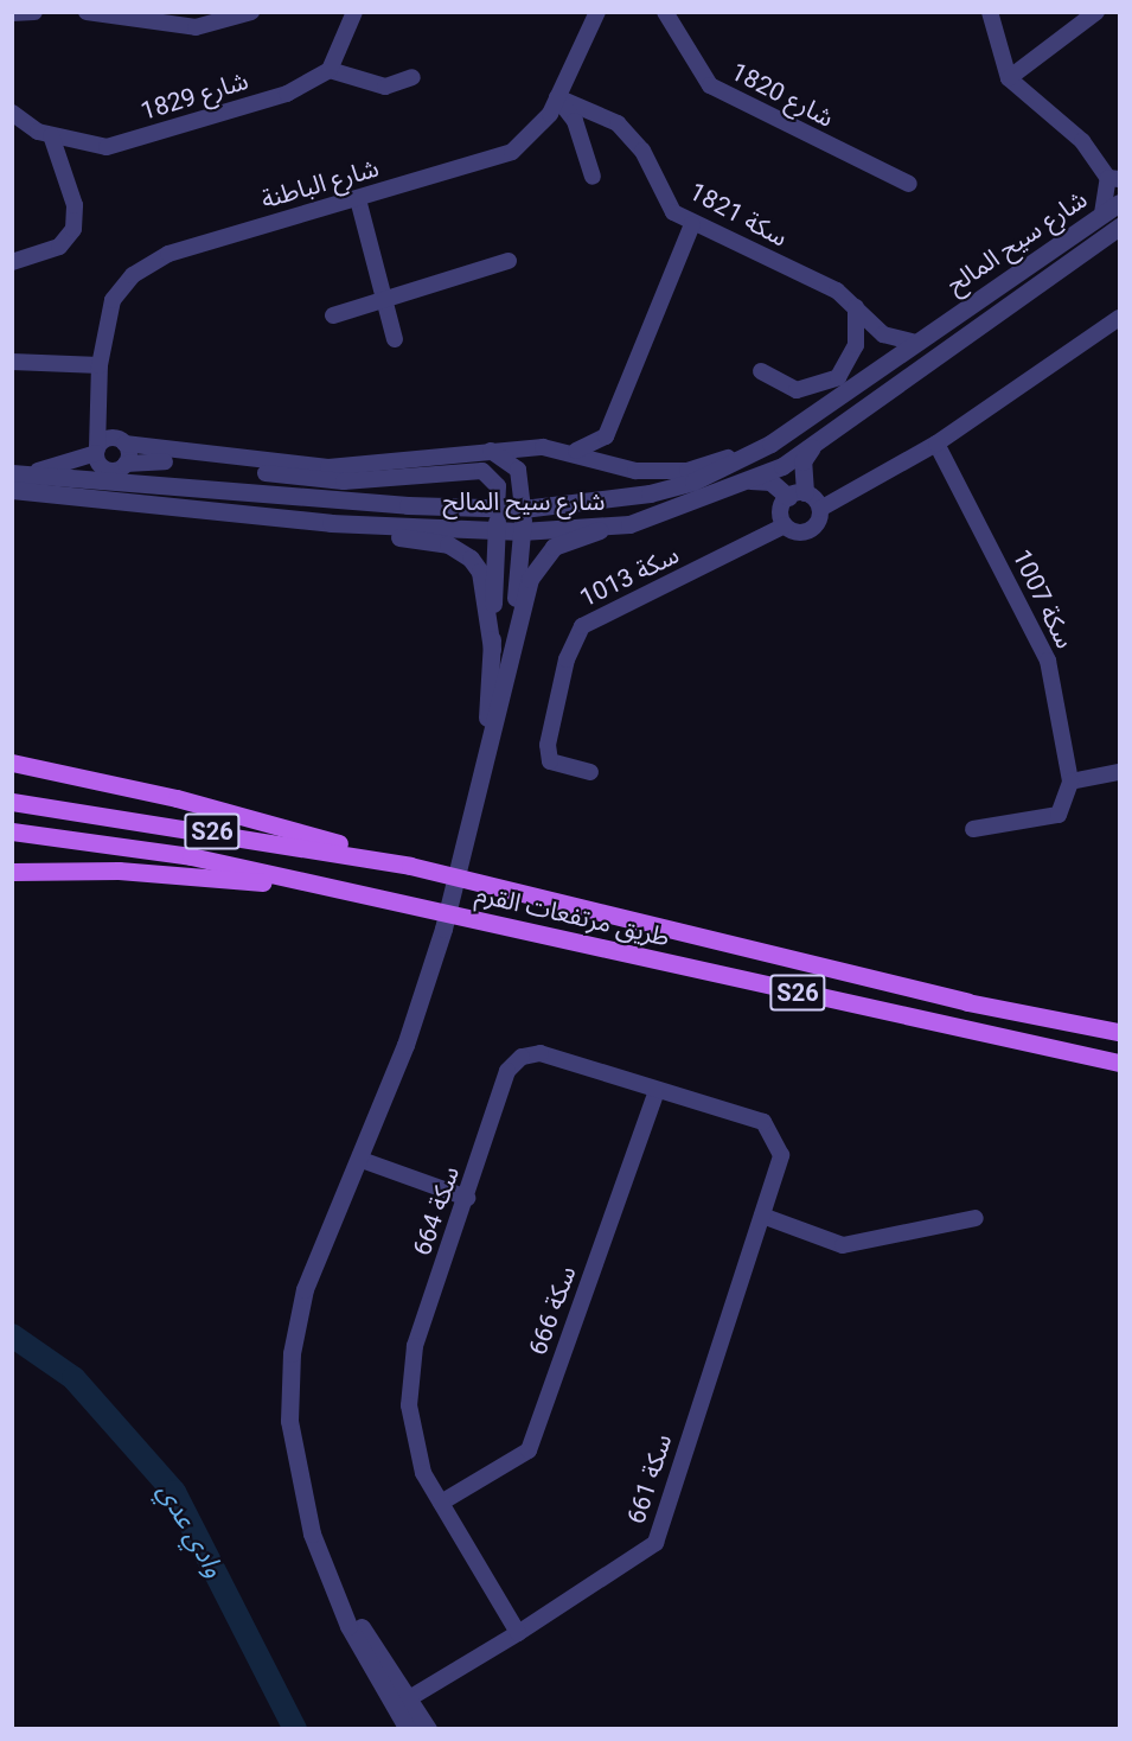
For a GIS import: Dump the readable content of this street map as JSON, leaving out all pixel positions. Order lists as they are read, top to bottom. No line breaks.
{"streets":{"main road":["S26","طريق مرتفعات القرم"],"street":["1820 شارع","1829 شارع","شارع الباطنة","سكة 1821","شارع سيح المالح","سكة 1013","سكة 1007","سكة 664","سكة 666","سكة 661"]},"crossings":[["شارع الباطنة","سكة 1821"],["سكة 664","سكة 666"],["سكة 664","سكة 661"]],"water":["وادي عدي"]}
